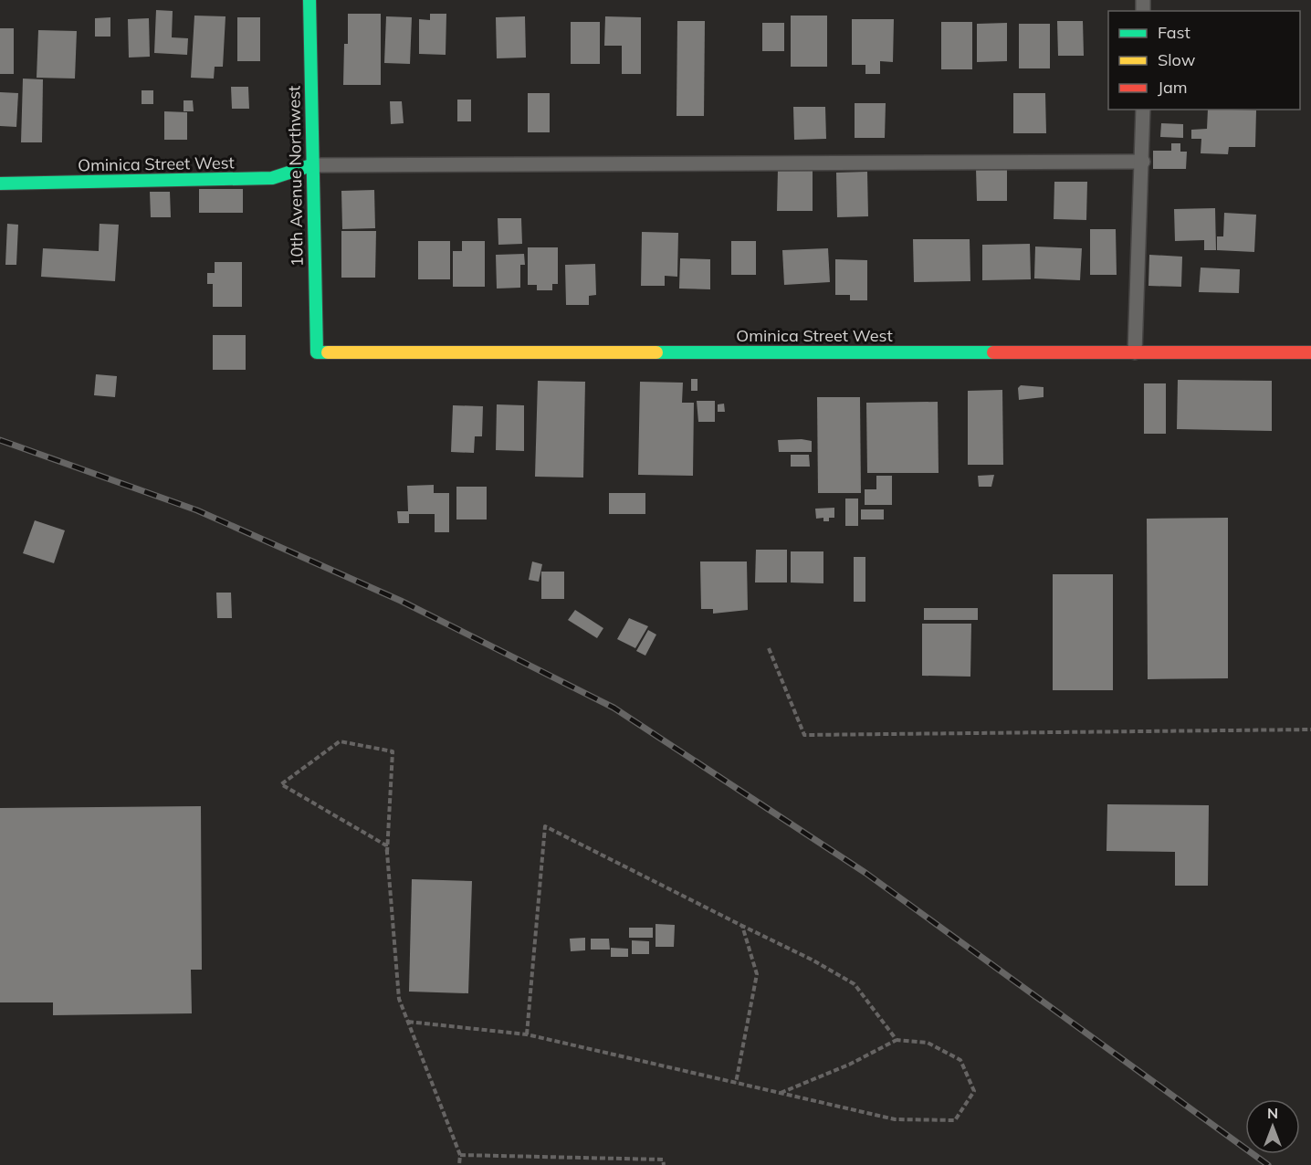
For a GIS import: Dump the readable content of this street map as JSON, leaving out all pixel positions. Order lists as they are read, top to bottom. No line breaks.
{"streets":{"street":["Ominica Street West","10th Avenue Northwest"]},"crossings":[["Ominica Street West","10th Avenue Northwest"]],"legend":["Fast","Slow","Jam"],"north":"top"}
